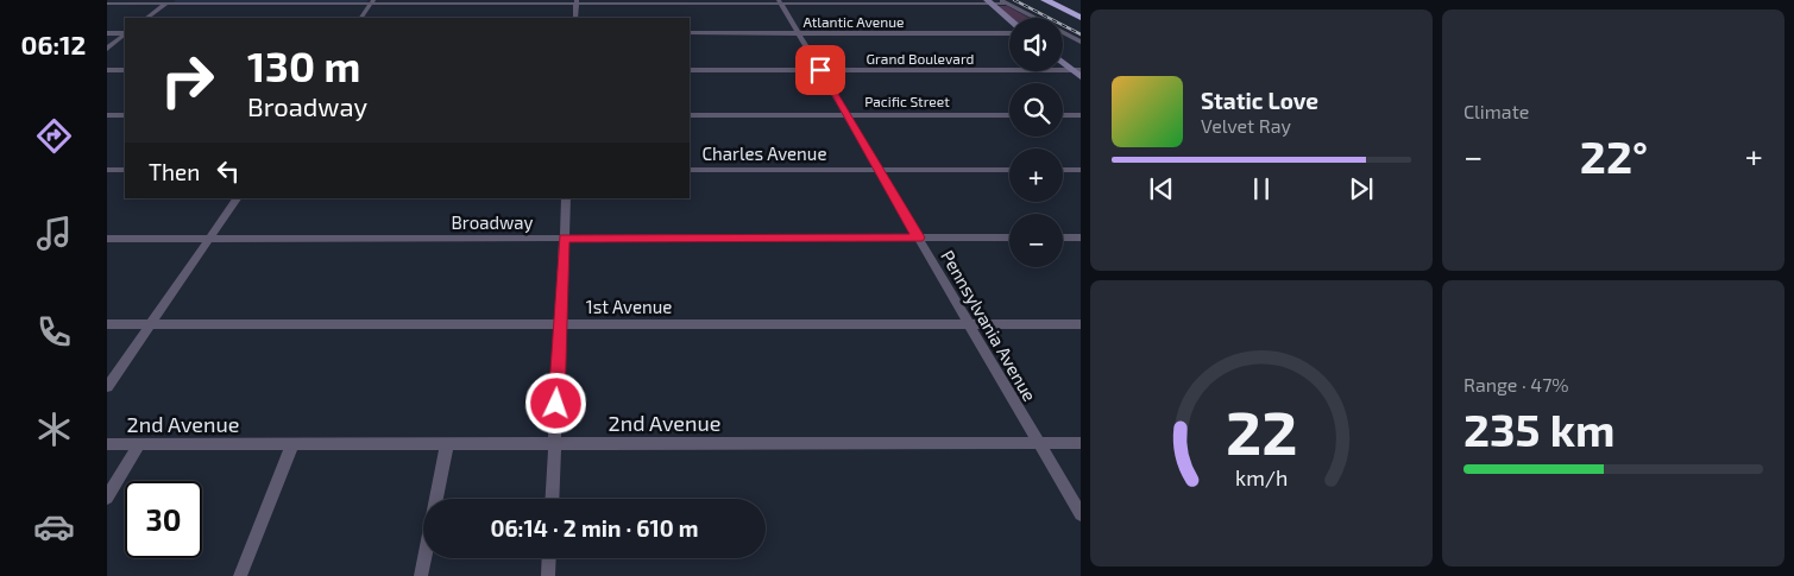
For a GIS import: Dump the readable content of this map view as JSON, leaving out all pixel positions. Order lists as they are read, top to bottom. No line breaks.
{"streets":{"street":["Atlantic Avenue","Grand Boulevard","Pacific Street","Charles Avenue","Broadway","1st Avenue","Pennsylvania Avenue","2nd Avenue"]},"crossings":[["Atlantic Avenue","Pennsylvania Avenue"],["Grand Boulevard","Pennsylvania Avenue"],["Pacific Street","Pennsylvania Avenue"],["Charles Avenue","Pennsylvania Avenue"],["Broadway","Pennsylvania Avenue"],["1st Avenue","Pennsylvania Avenue"],["Pennsylvania Avenue","2nd Avenue"]],"page":{"tabs":"06:12","tile":["Climate",["Range · 47%","235 km"]],"map_buttons":["+","−"],"turn":["130 m","Broadway"],"song":["Static Love","Velvet Ray"],"heat":["−","22°","+"],"then":"Then","limit":"30","trip":"06:14 · 2 min · 610 m","gauge":["22","km/h"]}}
